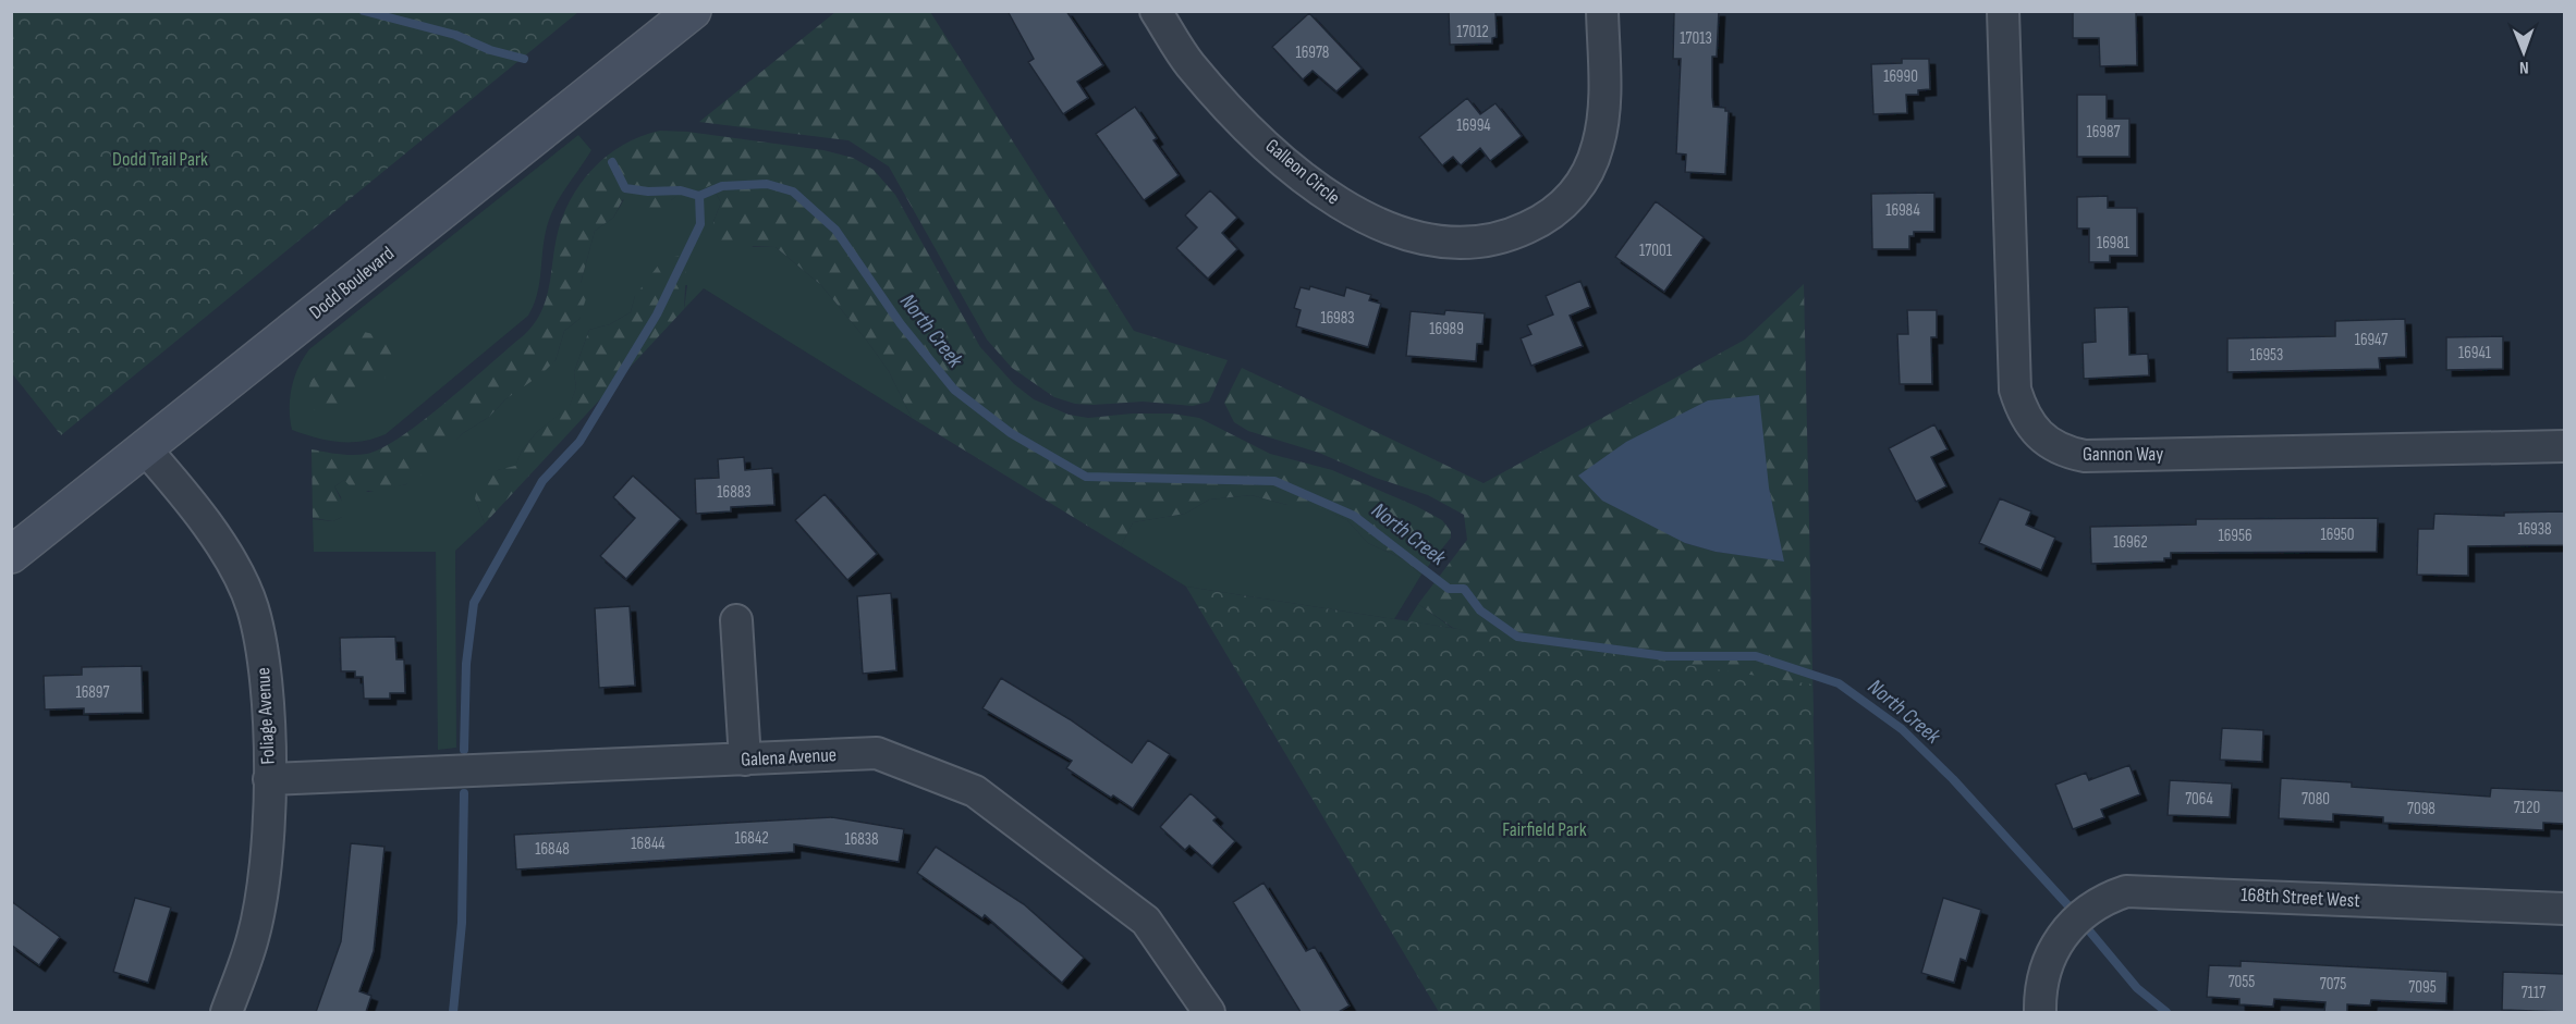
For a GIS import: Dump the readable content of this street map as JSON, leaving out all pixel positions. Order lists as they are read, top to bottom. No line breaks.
{"streets":{"street":["Galleon Circle","Dodd Boulevard","Gannon Way","Foliage Avenue","Galena Avenue","168th Street West"]},"crossings":[["Dodd Boulevard","Foliage Avenue"],["Foliage Avenue","Galena Avenue"]],"water":["North Creek"],"parks":["Dodd Trail Park","Fairfield Park"],"house_numbers":["17012","17013","16978","16990","16994","16987","16984","16981","17001","16983","16989","16947","16941","16953","16883","16938","16950","16956","16962","16897","7064","7080","7120","7098","16842","16838","16844","16848","7055","7075","7095","7117"],"north":"bottom"}
